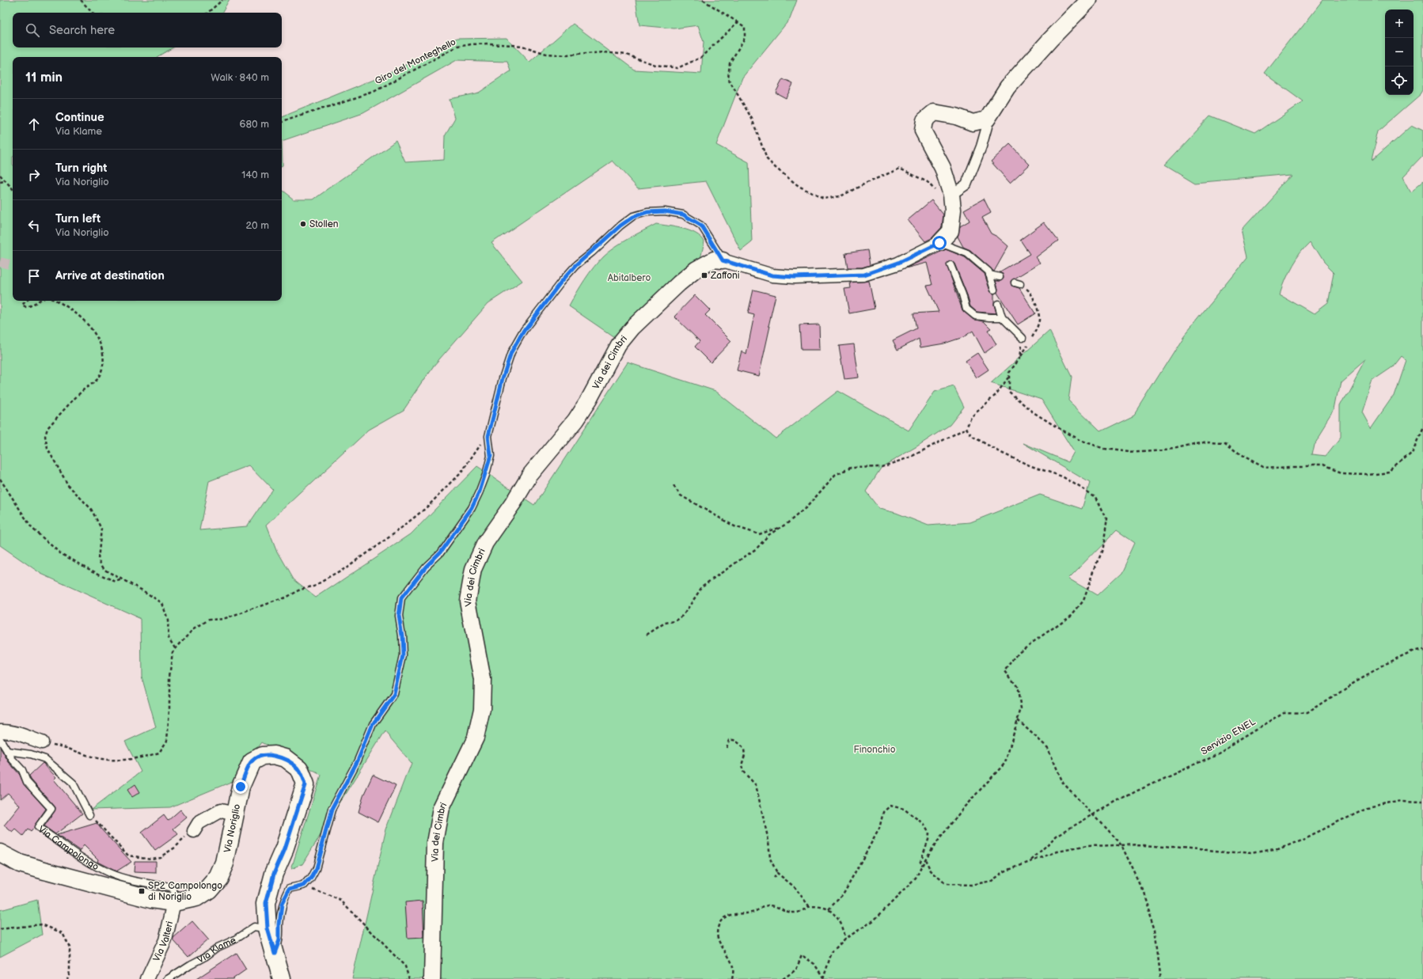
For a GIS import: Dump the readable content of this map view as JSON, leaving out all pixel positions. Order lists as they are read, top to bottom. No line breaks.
{"streets":{"main road":["Via Noriglio"],"street":["Via dei Cimbri","Via Valteri"],"lane":["Via Campolongo","Via Klame"],"path":["Giro del Monteghello","Servizio ENEL"]},"crossings":[["Via Noriglio","Via Campolongo"],["Via Noriglio","Via Valteri"],["Via Noriglio","Via Klame"],["Via Campolongo","Via Valteri"]],"parks":["Abitalbero","Finonchio"],"places":{"other":["Stollen"],"transit":["Zaffoni","SP2 Campolongo di Noriglio"]},"page":{"map_buttons":["+","−"],"search":"Search here","heading":["11 min","Walk · 840 m"],"list":[["Continue","Via Klame","680 m"],["Turn right","Via Noriglio","140 m"],["Turn left","Via Noriglio","20 m"],"Arrive at destination"]}}
